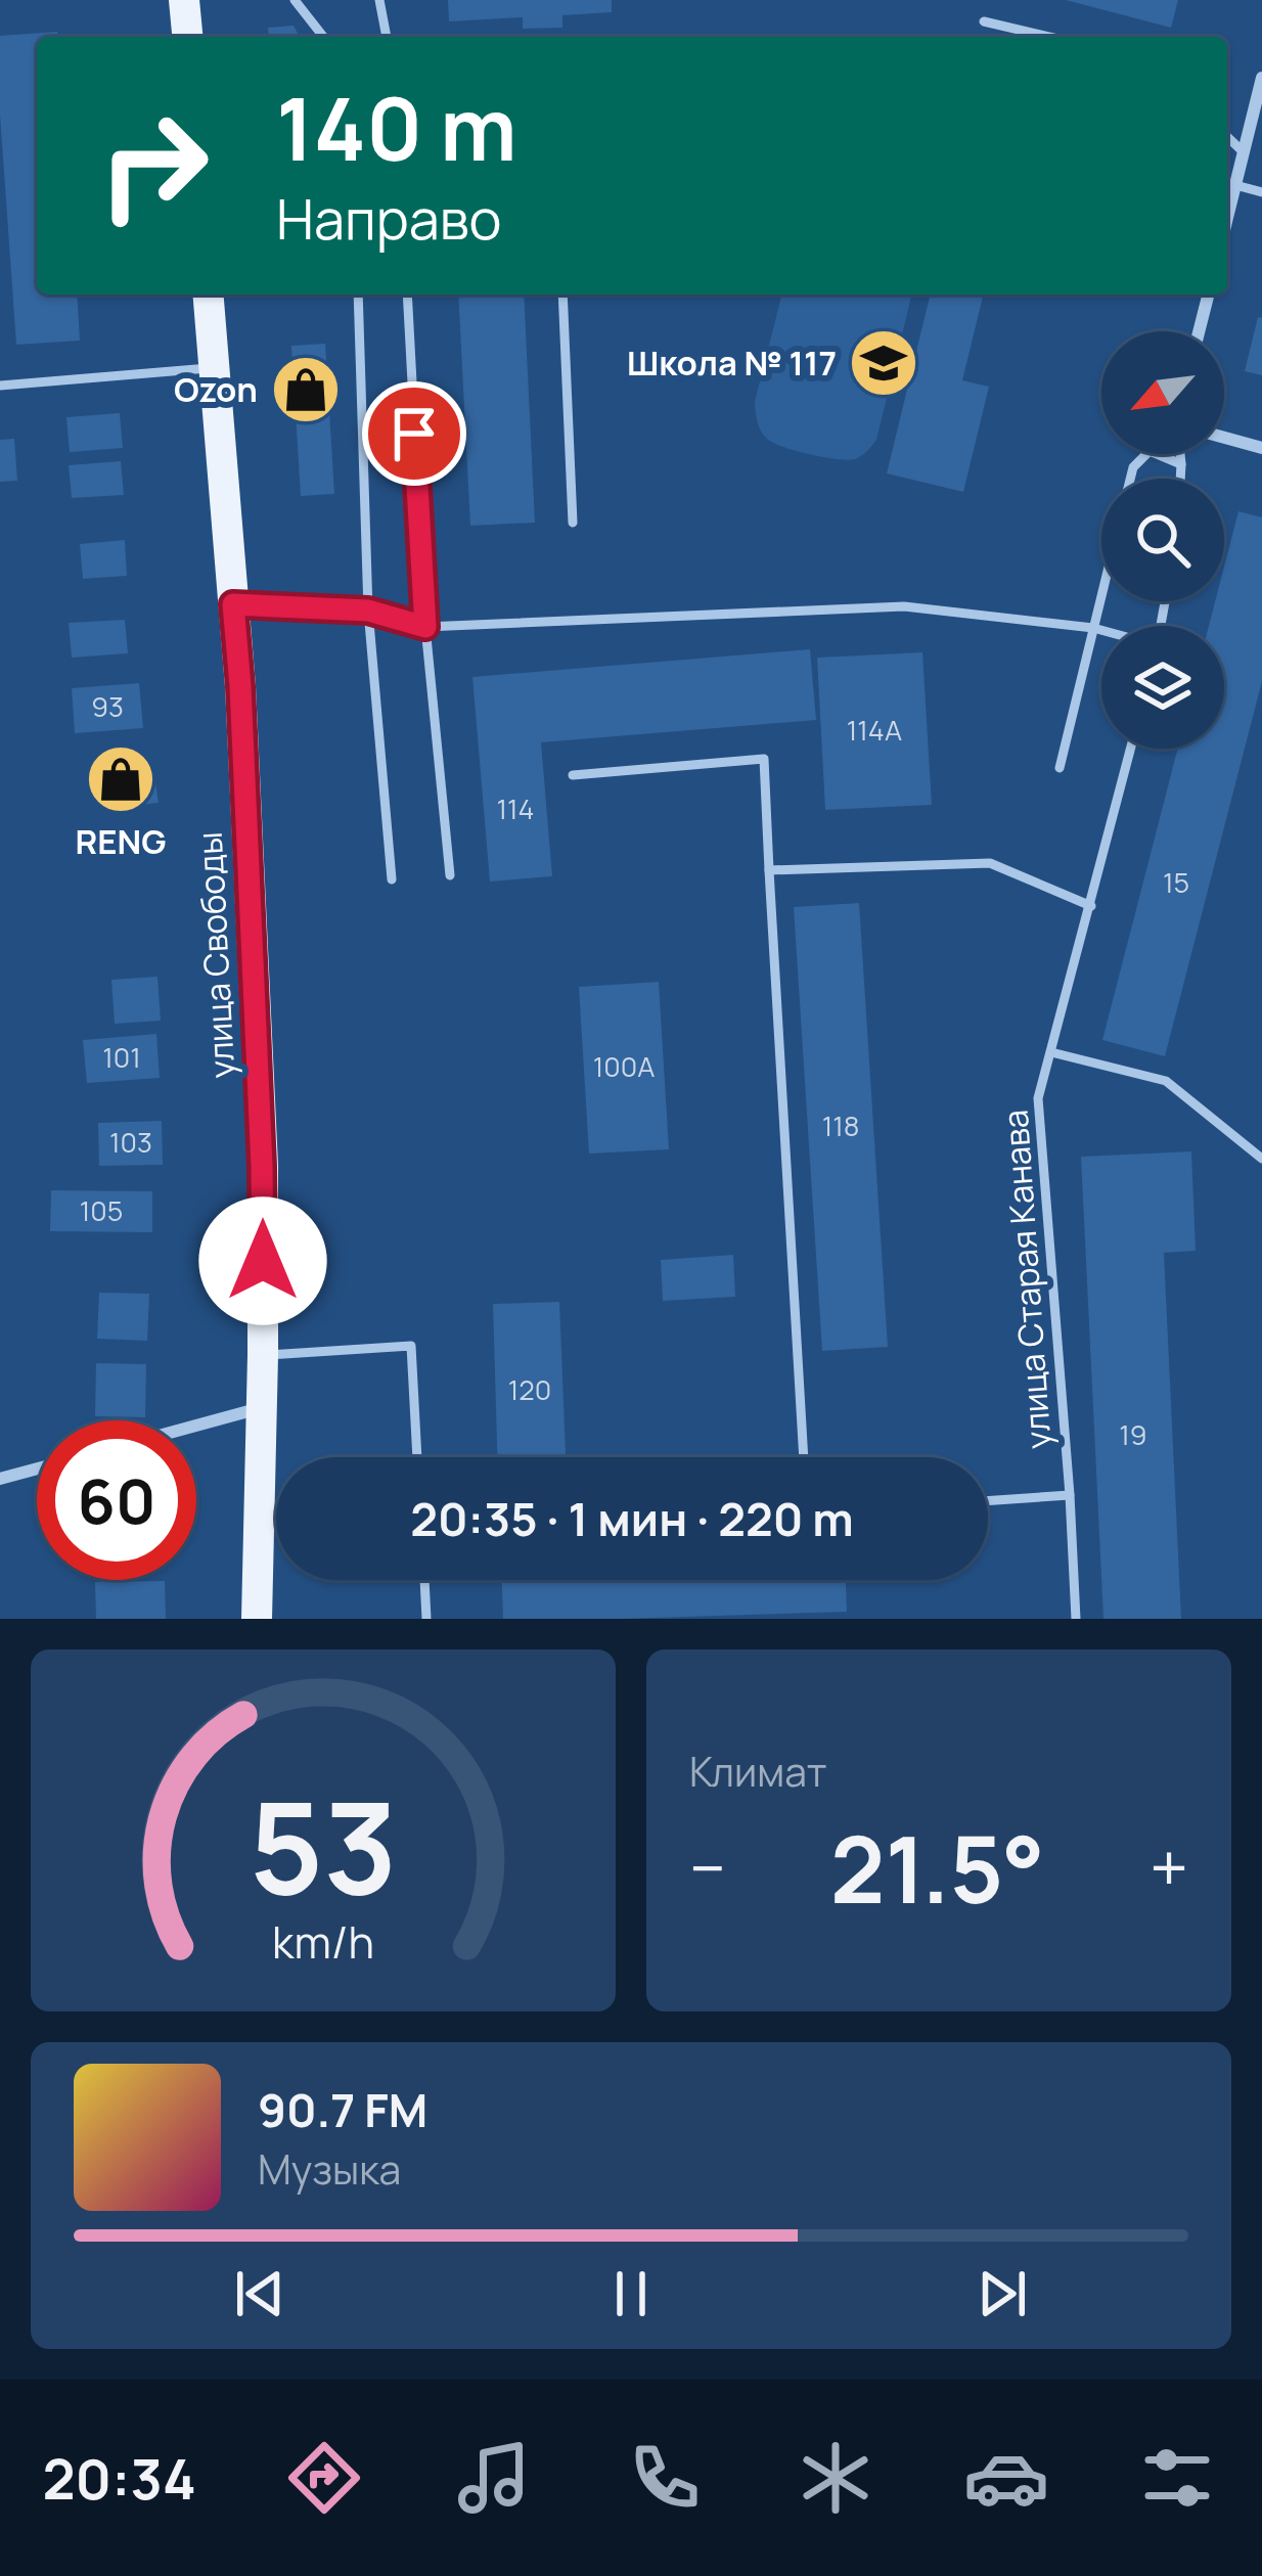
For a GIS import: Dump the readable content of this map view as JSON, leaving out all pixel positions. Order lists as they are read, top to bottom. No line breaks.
{"streets":{"main road":["улица Свободы"],"lane":["улица Старая Канава"]},"places":{"school or university":["Школа № 117"],"shop":["Ozon","RENG"]},"house_numbers":["93","114А","114","15","101","100А","118","103","105","120","19"],"north":"bottom left","page":{"turn":["140 m","Направо"],"limit":"60","trip":"20:35 · 1 мин · 220 m","tile":"Климат","heat":["−","21.5°","+"],"song":["90.7 FM","Музыка"],"tabs":"20:34","gauge":["53","km/h"]}}
